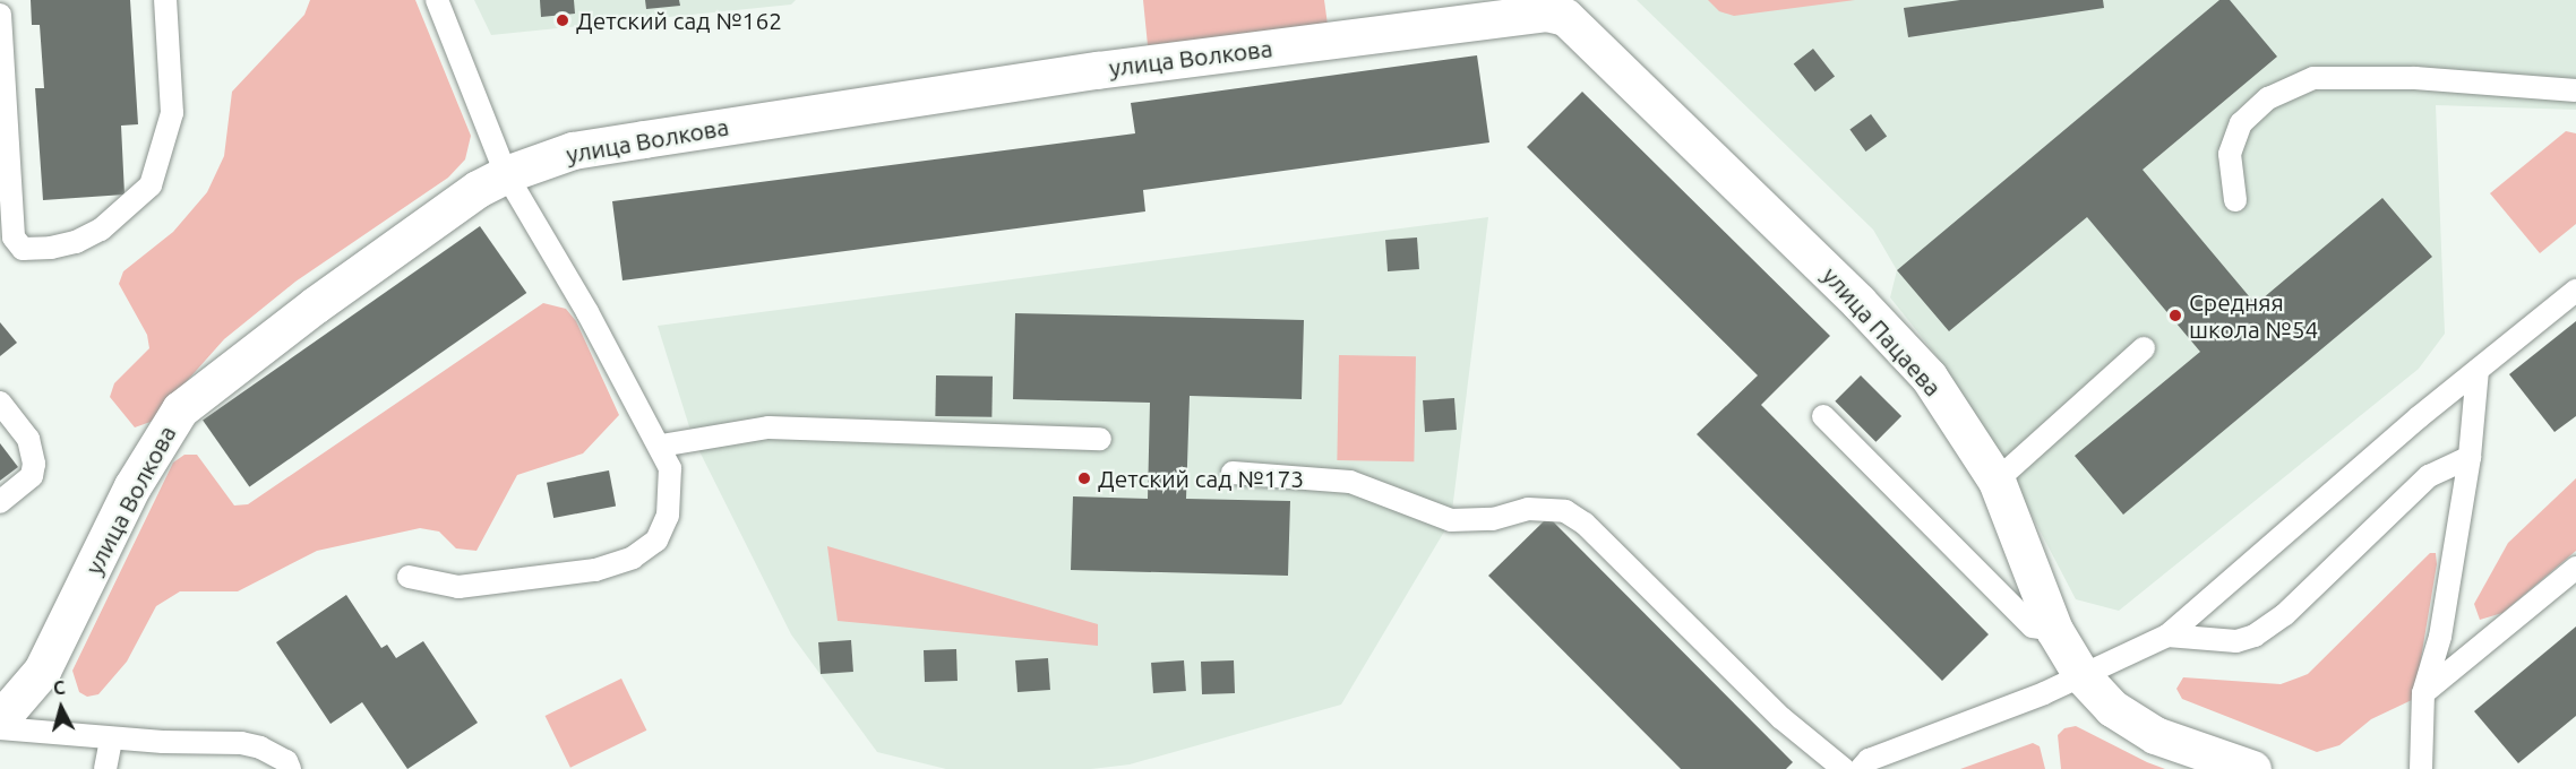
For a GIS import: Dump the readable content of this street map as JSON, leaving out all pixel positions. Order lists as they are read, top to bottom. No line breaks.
{"streets":{"street":["улица Волкова","улица Пацаева"]},"crossings":[["улица Волкова","улица Пацаева"]],"places":["Детский сад №162","Средняя школа №54","Детский сад №173"],"north":"top"}
